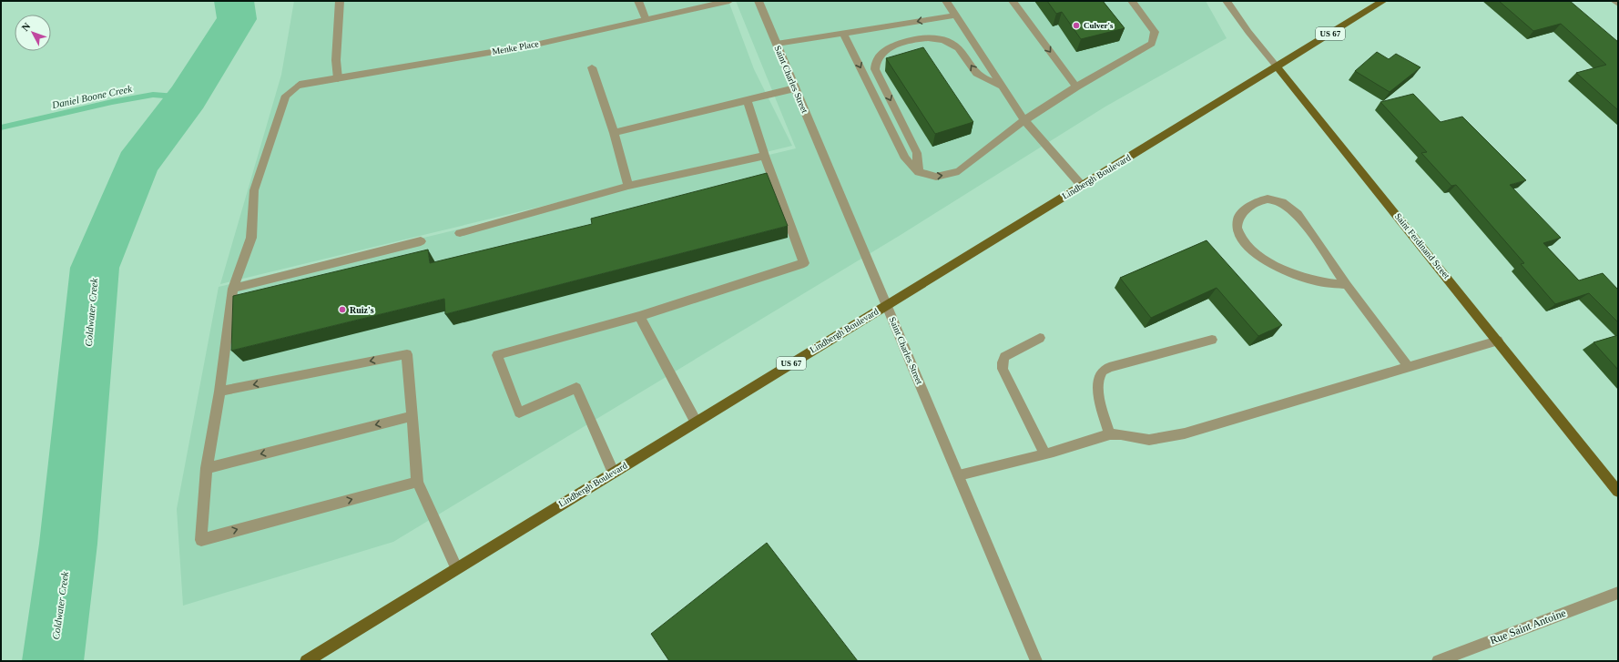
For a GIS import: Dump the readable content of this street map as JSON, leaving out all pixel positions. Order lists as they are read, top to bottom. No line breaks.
{"streets":{"main road":["US 67","Lindbergh Boulevard","Saint Ferdinand Street"],"street":["Menke Place","Saint Charles Street","Rue Saint Antoine"]},"crossings":[["Saint Charles Street","Lindbergh Boulevard"],["Lindbergh Boulevard","Saint Ferdinand Street"]],"water":["Daniel Boone Creek","Coldwater Creek"],"places":["Culver's","Ruiz's"],"north":"top left"}
